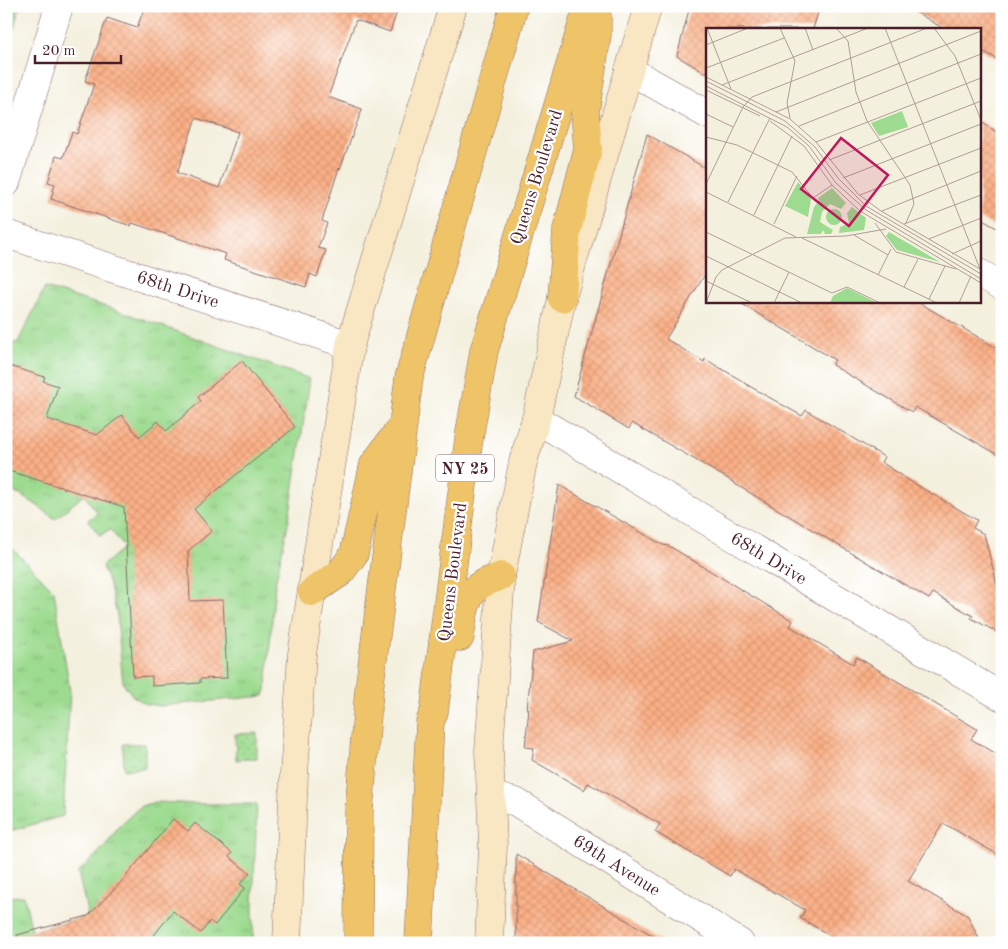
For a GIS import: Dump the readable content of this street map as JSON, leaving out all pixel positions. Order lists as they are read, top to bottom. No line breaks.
{"streets":{"main road":["Queens Boulevard","NY 25"],"street":["68th Drive","69th Avenue"]},"scale_bar":"20 m"}
